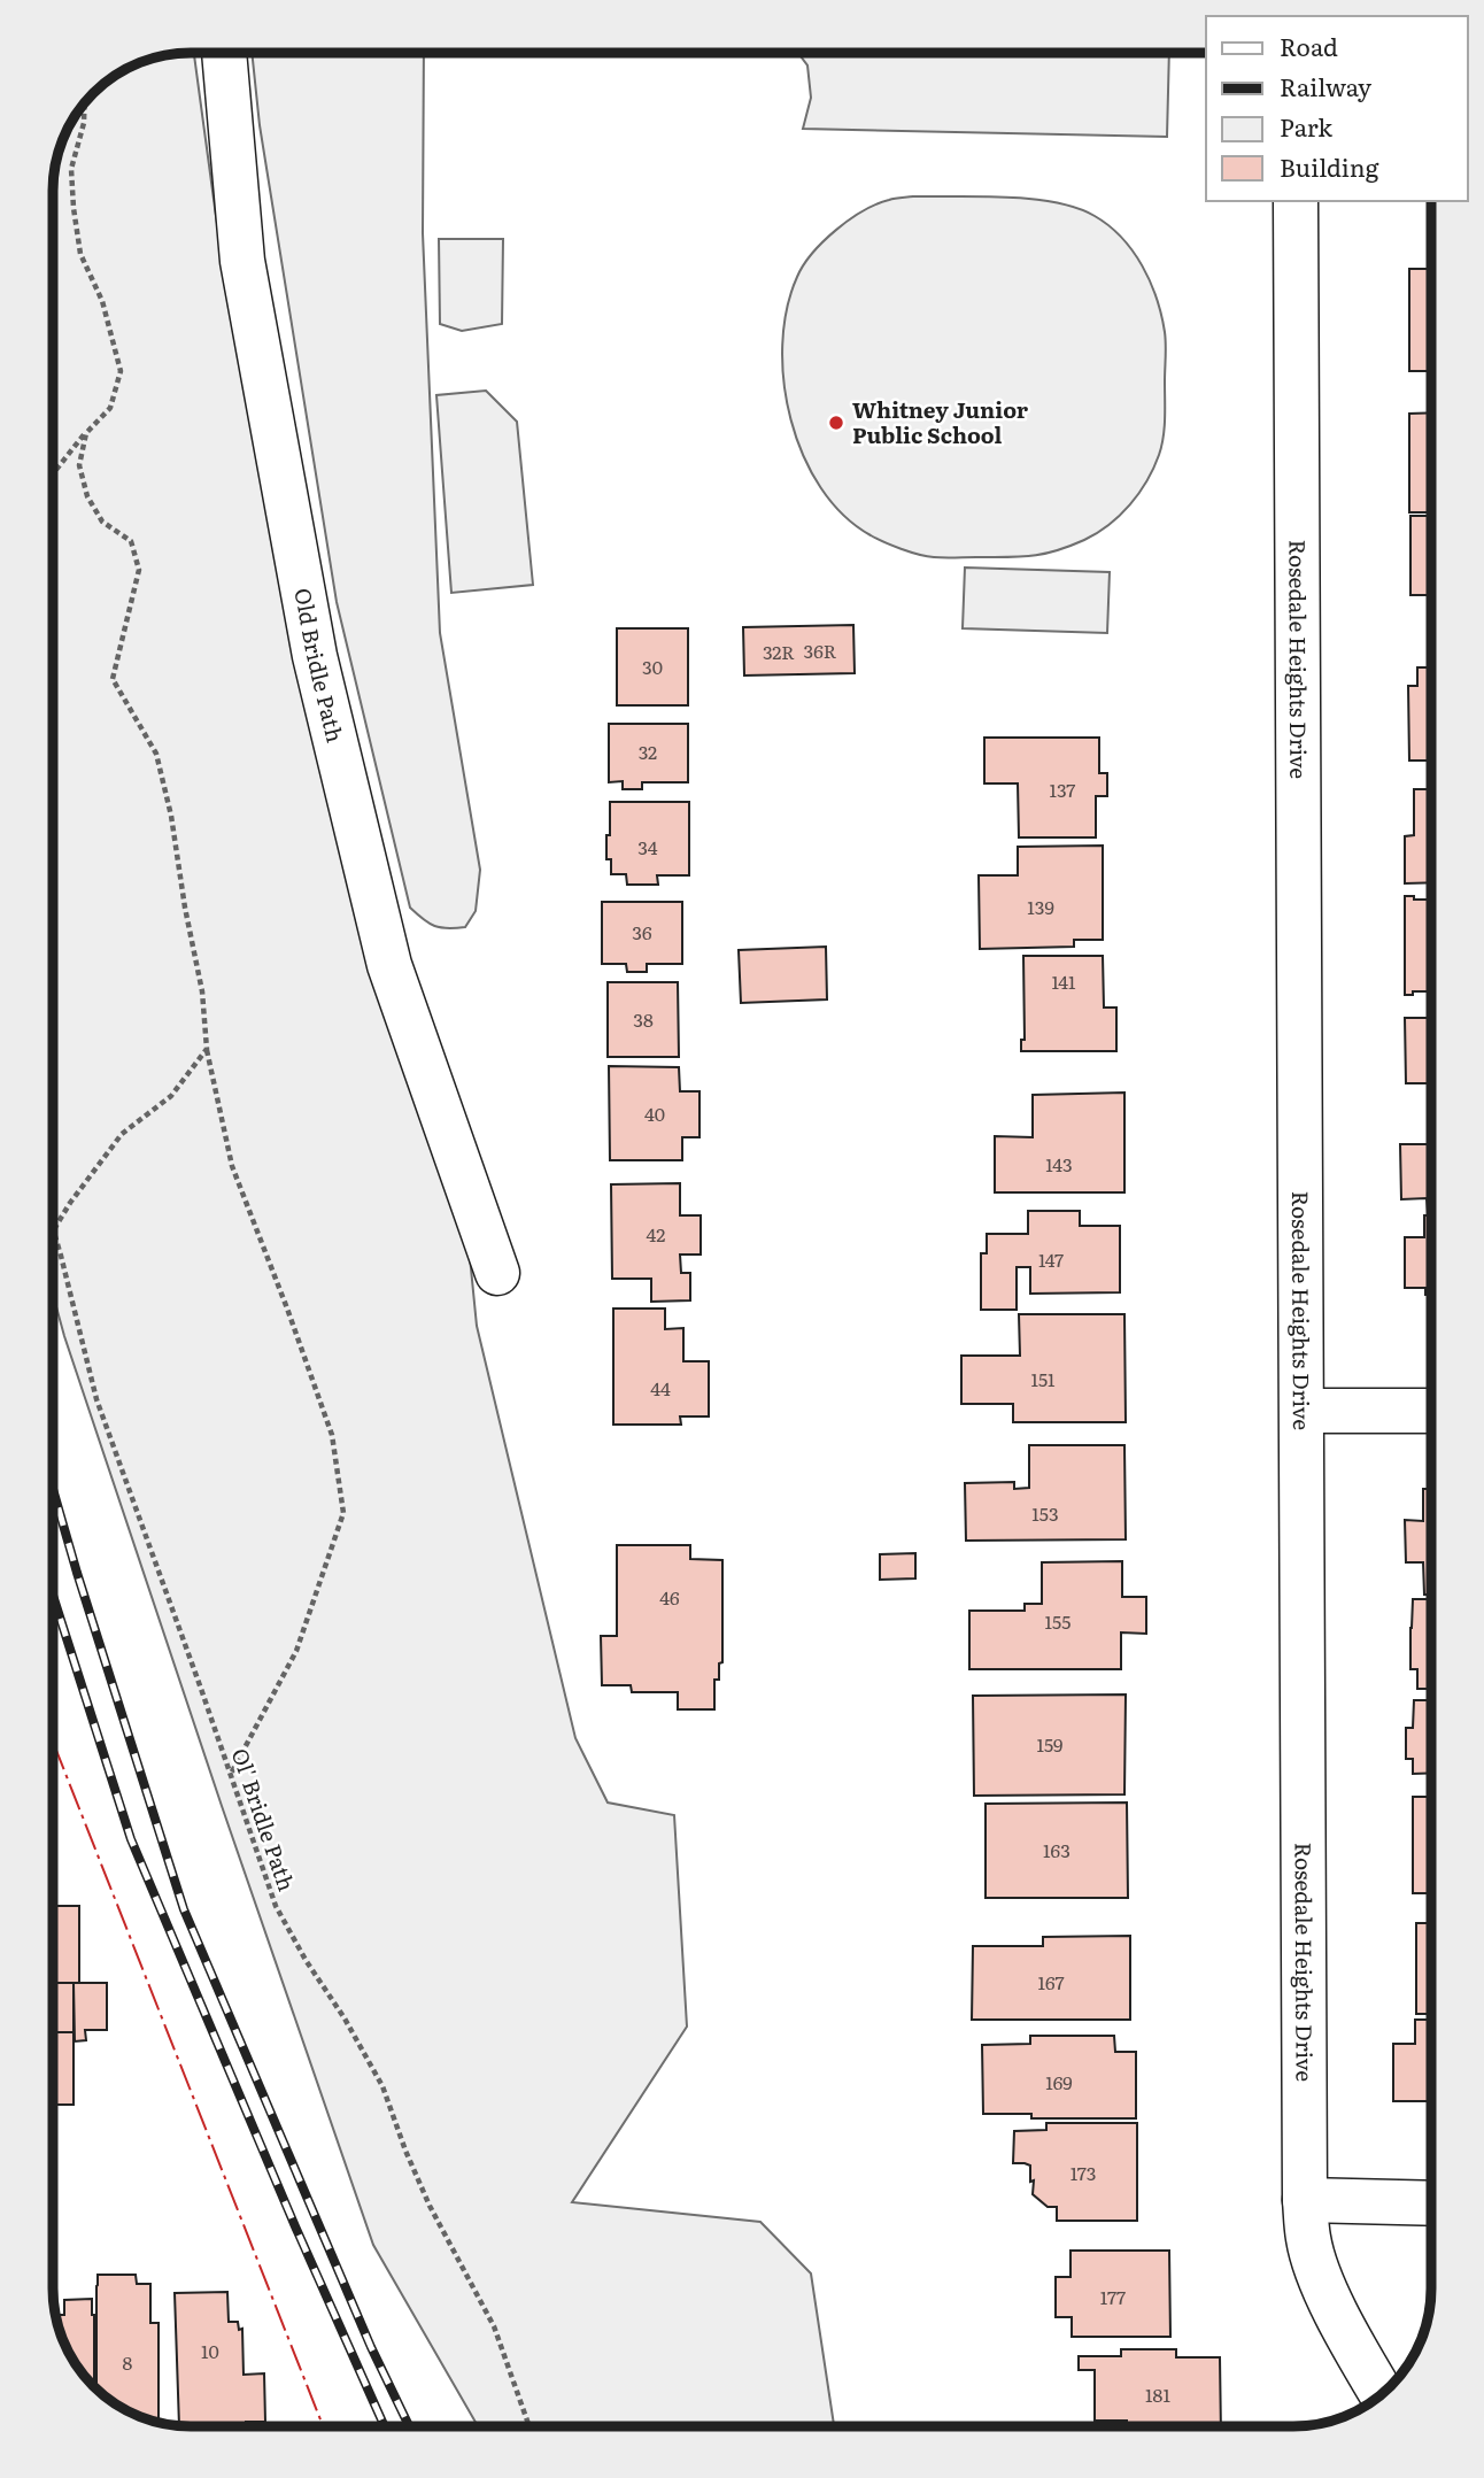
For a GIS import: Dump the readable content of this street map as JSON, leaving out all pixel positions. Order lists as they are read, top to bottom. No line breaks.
{"streets":{"street":["Rosedale Heights Drive","Old Bridle Path"],"path":["Ol' Bridle Path"]},"places":["Whitney Junior Public School"],"house_numbers":["36R","32R","30","32","137","34","139","36","141","38","40","143","42","147","151","44","153","46","155","159","163","167","169","173","177","10","8","181"],"legend":["Road","Railway","Park","Building"]}
